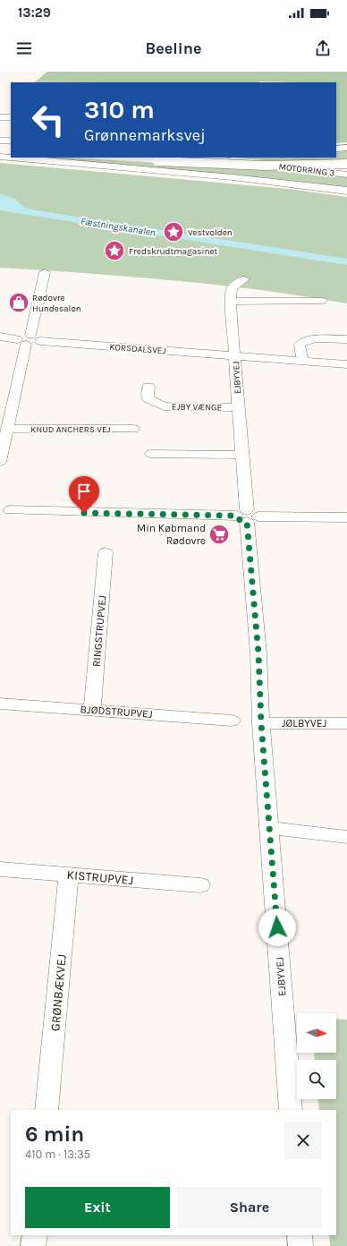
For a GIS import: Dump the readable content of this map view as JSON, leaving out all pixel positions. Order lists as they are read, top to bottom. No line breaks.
{"streets":{"highway":["MOTORRING 3"],"street":["KORSDALSVEJ","EJBYVEJ","EJBY VÆNGE","KNUD ANCHERS VEJ","RINGSTRUPVEJ","BJØDSTRUPVEJ","JØLBYVEJ","KISTRUPVEJ","GRØNBÆKVEJ"]},"crossings":[["KORSDALSVEJ","EJBYVEJ"],["EJBYVEJ","EJBY VÆNGE"],["EJBYVEJ","JØLBYVEJ"],["RINGSTRUPVEJ","BJØDSTRUPVEJ"],["KISTRUPVEJ","GRØNBÆKVEJ"]],"water":["Fæstningskanalen"],"places":{"place":["Vestvolden","Fredskrudtmagasinet"],"shop":["Rødovre Hundesalon"],"supermarket":["Min Købmand Rødovre"]},"north":"right","page":{"status":"13:29","header":"Beeline","turn":["310 m","Grønnemarksvej"],"heading":["6 min","410 m · 13:35"],"buttons":["Exit","Share"]}}
